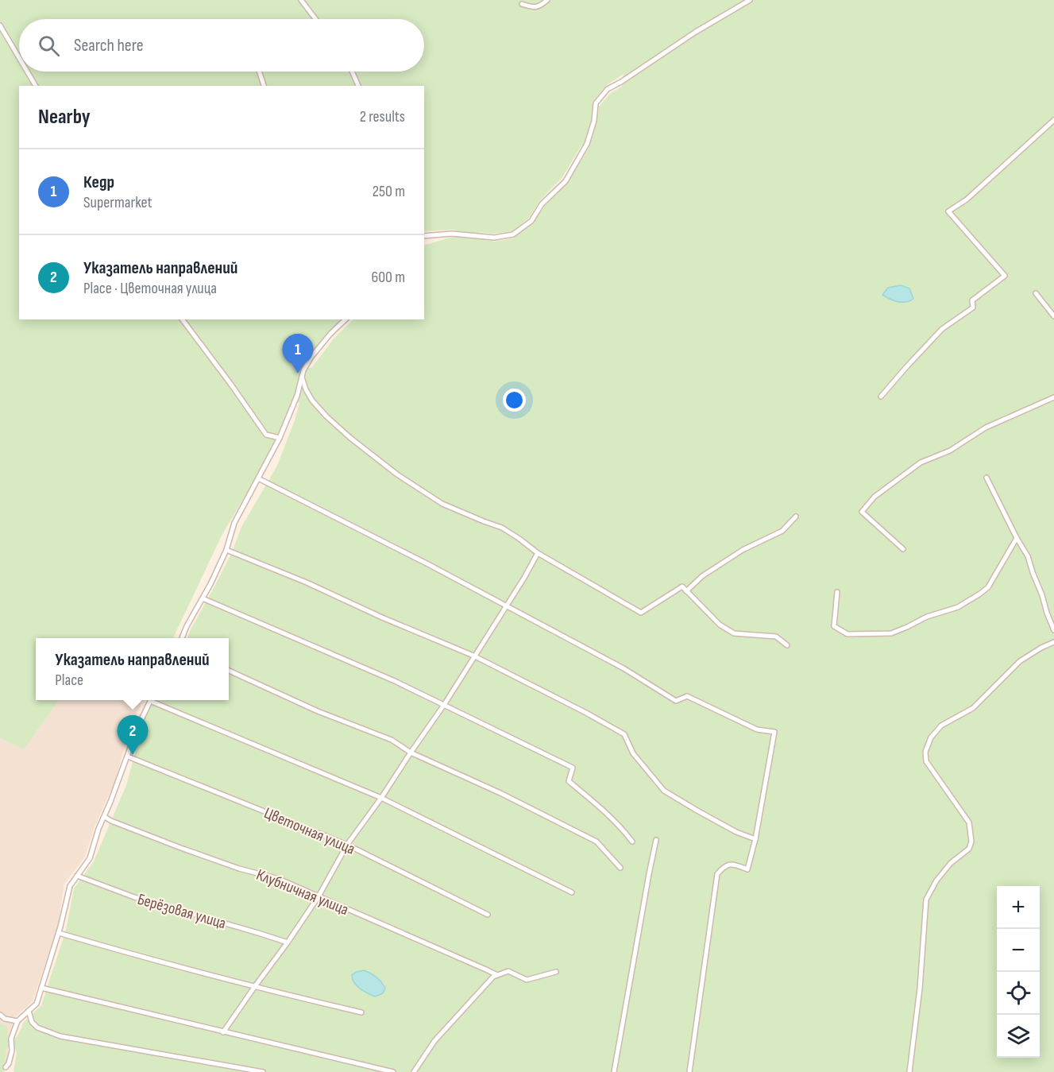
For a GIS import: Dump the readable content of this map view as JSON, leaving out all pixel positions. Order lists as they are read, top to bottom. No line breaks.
{"streets":{"street":["Цветочная улица","Клубничная улица","Берёзовая улица"]},"page":{"search":"Search here","heading":["Nearby","2 results"],"list":[{"mark":"1","name":"Кедр","note":"Supermarket","value":"250 m"},{"mark":"2","name":"Указатель направлений","note":"Place · Цветочная улица","value":"600 m"}],"pins":["1","2"],"popup":["Указатель направлений","Place"],"map_buttons":["+","−"]}}
